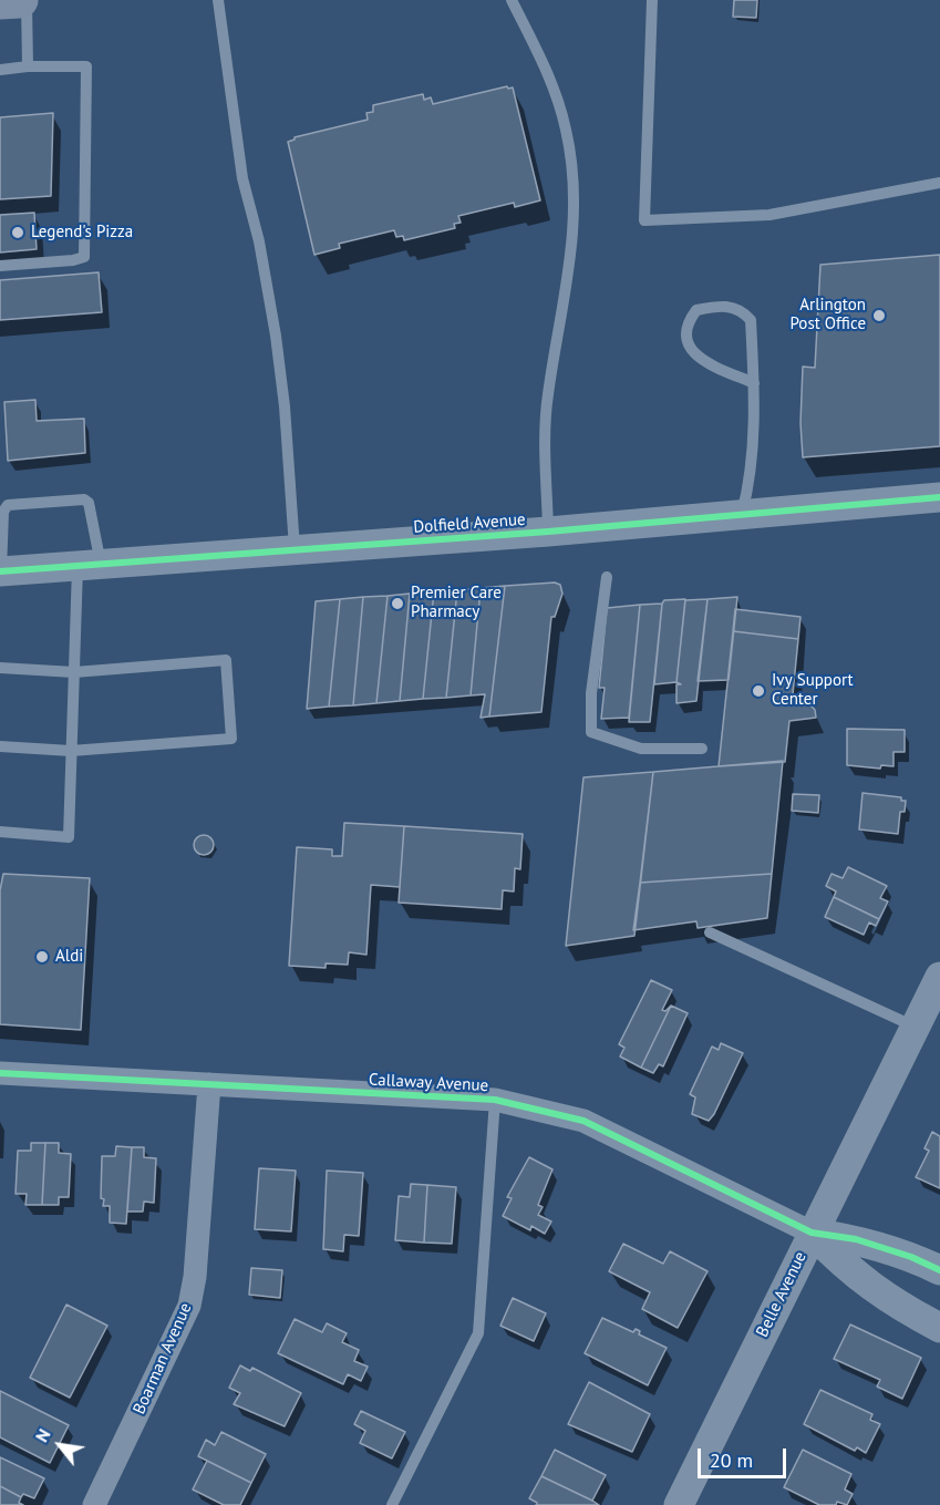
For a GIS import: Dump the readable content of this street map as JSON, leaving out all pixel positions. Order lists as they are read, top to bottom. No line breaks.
{"streets":{"street":["Dolfield Avenue","Callaway Avenue","Belle Avenue","Boarman Avenue"]},"crossings":[["Callaway Avenue","Belle Avenue"],["Callaway Avenue","Boarman Avenue"]],"places":["Legend's Pizza","Arlington Post Office","Premier Care Pharmacy","Ivy Support Center","Aldi"],"scale_bar":"20 m","north":"top left"}
